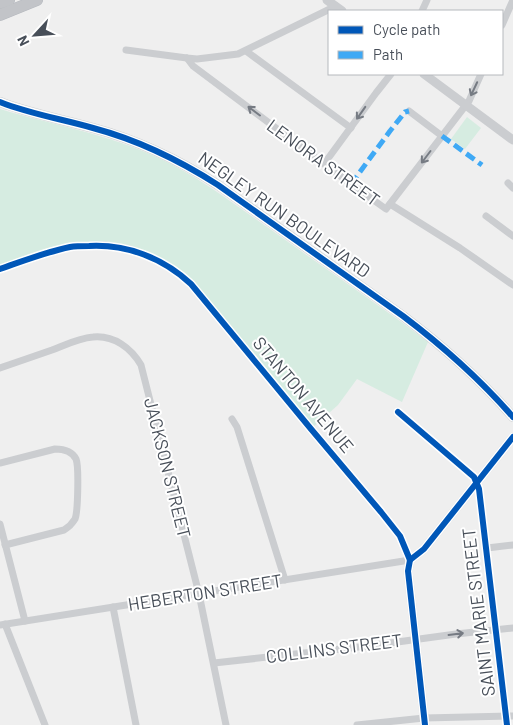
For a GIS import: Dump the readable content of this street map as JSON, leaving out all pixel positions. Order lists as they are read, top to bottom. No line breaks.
{"streets":{"main road":["NEGLEY RUN BOULEVARD"],"street":["LENORA STREET","STANTON AVENUE","JACKSON STREET","HEBERTON STREET","SAINT MARIE STREET","COLLINS STREET"]},"crossings":[["STANTON AVENUE","HEBERTON STREET"],["STANTON AVENUE","COLLINS STREET"],["JACKSON STREET","HEBERTON STREET"],["JACKSON STREET","COLLINS STREET"],["SAINT MARIE STREET","COLLINS STREET"]],"legend":["Cycle path","Path"],"north":"bottom left"}
